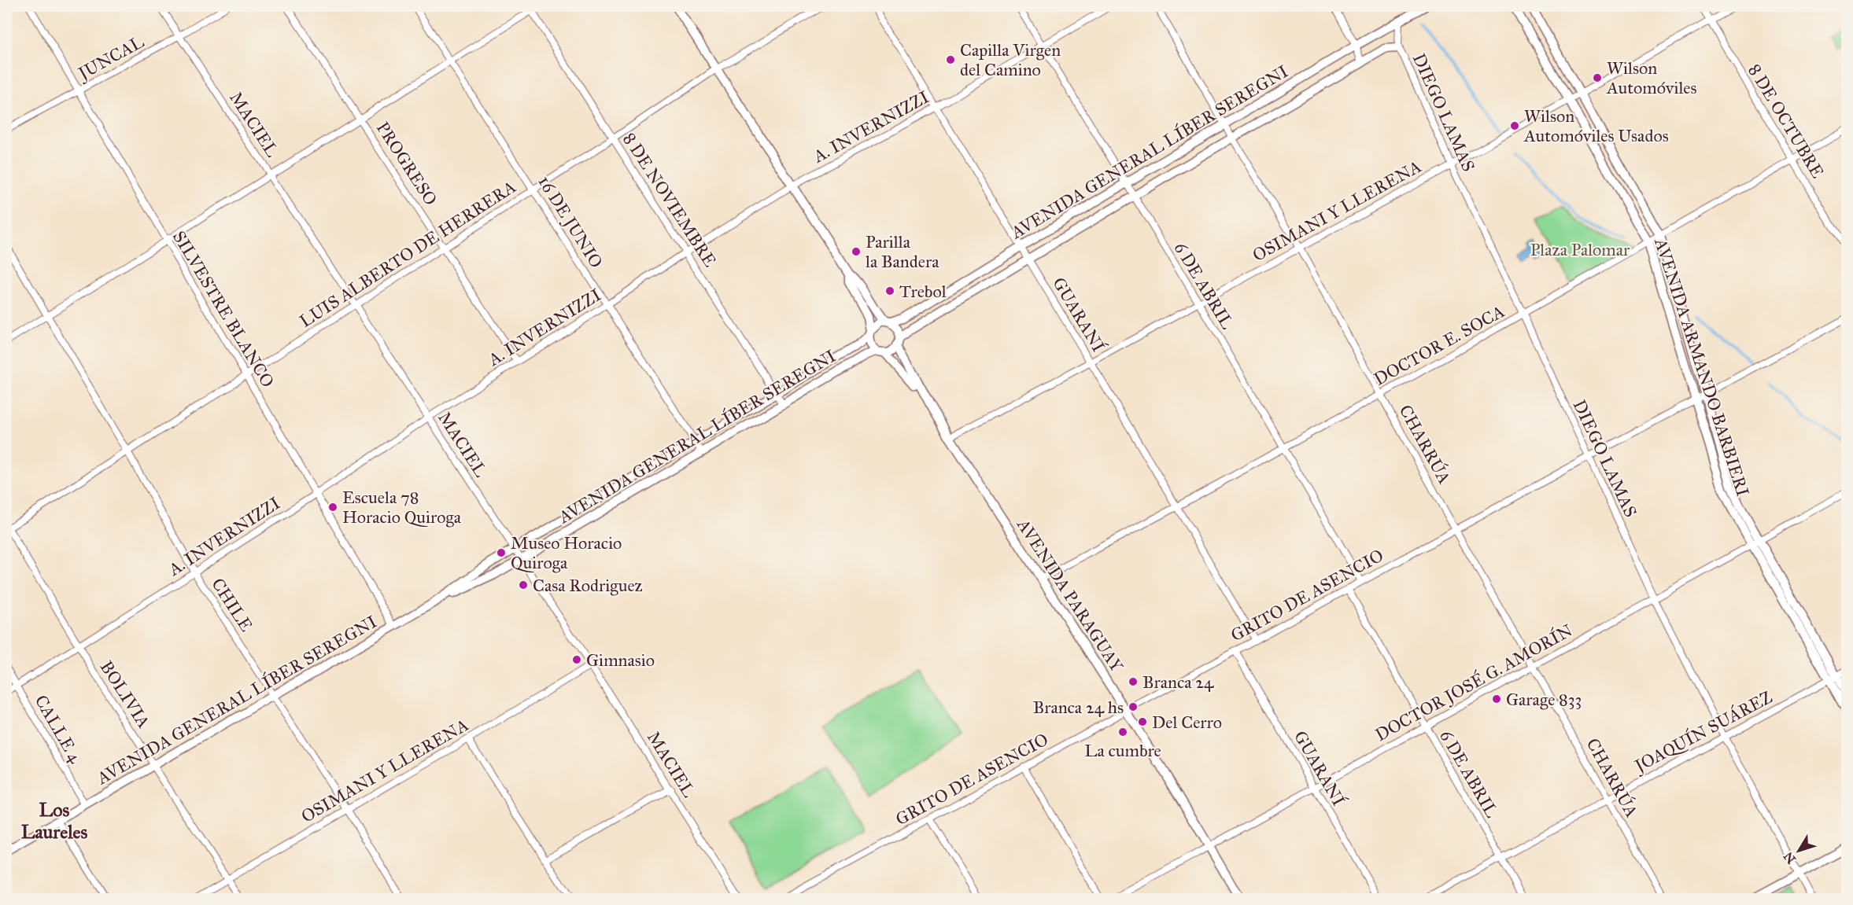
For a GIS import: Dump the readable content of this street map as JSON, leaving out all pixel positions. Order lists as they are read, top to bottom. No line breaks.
{"streets":{"street":["JUNCAL","DIEGO LAMAS","8 DE OCTUBRE","MACIEL","A. INVERNIZZI","AVENIDA GENERAL LÍBER SEREGNI","PROGRESO","8 DE NOVIEMBRE","OSIMANI Y LLERENA","16 DE JUNIO","LUIS ALBERTO DE HERRERA","6 DE ABRIL","SILVESTRE BLANCO","GUARANÍ","DOCTOR E. SOCA","AVENIDA ARMANDO BARBIERI","CHARRÚA","AVENIDA PARAGUAY","GRITO DE ASENCIO","CHILE","DOCTOR JOSÉ G. AMORÍN","BOLIVIA","CALLE 4","JOAQUÍN SUÁREZ"]},"crossings":[["JUNCAL","MACIEL"],["JUNCAL","SILVESTRE BLANCO"],["DIEGO LAMAS","AVENIDA GENERAL LÍBER SEREGNI"],["DIEGO LAMAS","OSIMANI Y LLERENA"],["DIEGO LAMAS","DOCTOR E. SOCA"],["DIEGO LAMAS","GRITO DE ASENCIO"],["DIEGO LAMAS","DOCTOR JOSÉ G. AMORÍN"],["DIEGO LAMAS","JOAQUÍN SUÁREZ"],["8 DE OCTUBRE","OSIMANI Y LLERENA"],["8 DE OCTUBRE","DOCTOR E. SOCA"],["MACIEL","A. INVERNIZZI"],["MACIEL","AVENIDA GENERAL LÍBER SEREGNI"],["MACIEL","OSIMANI Y LLERENA"],["MACIEL","LUIS ALBERTO DE HERRERA"],["A. INVERNIZZI","PROGRESO"],["A. INVERNIZZI","8 DE NOVIEMBRE"],["A. INVERNIZZI","16 DE JUNIO"],["A. INVERNIZZI","6 DE ABRIL"],["A. INVERNIZZI","SILVESTRE BLANCO"],["A. INVERNIZZI","GUARANÍ"],["A. INVERNIZZI","CHILE"],["A. INVERNIZZI","BOLIVIA"],["A. INVERNIZZI","CALLE 4"],["AVENIDA GENERAL LÍBER SEREGNI","8 DE NOVIEMBRE"],["AVENIDA GENERAL LÍBER SEREGNI","16 DE JUNIO"],["AVENIDA GENERAL LÍBER SEREGNI","6 DE ABRIL"],["AVENIDA GENERAL LÍBER SEREGNI","SILVESTRE BLANCO"],["AVENIDA GENERAL LÍBER SEREGNI","GUARANÍ"],["AVENIDA GENERAL LÍBER SEREGNI","CHARRÚA"],["AVENIDA GENERAL LÍBER SEREGNI","AVENIDA PARAGUAY"],["AVENIDA GENERAL LÍBER SEREGNI","CHILE"],["AVENIDA GENERAL LÍBER SEREGNI","BOLIVIA"],["AVENIDA GENERAL LÍBER SEREGNI","CALLE 4"],["PROGRESO","LUIS ALBERTO DE HERRERA"],["8 DE NOVIEMBRE","LUIS ALBERTO DE HERRERA"],["OSIMANI Y LLERENA","6 DE ABRIL"],["OSIMANI Y LLERENA","GUARANÍ"],["OSIMANI Y LLERENA","AVENIDA ARMANDO BARBIERI"],["OSIMANI Y LLERENA","CHARRÚA"],["OSIMANI Y LLERENA","AVENIDA PARAGUAY"],["OSIMANI Y LLERENA","CHILE"],["OSIMANI Y LLERENA","BOLIVIA"],["16 DE JUNIO","LUIS ALBERTO DE HERRERA"],["LUIS ALBERTO DE HERRERA","SILVESTRE BLANCO"],["LUIS ALBERTO DE HERRERA","CHILE"],["LUIS ALBERTO DE HERRERA","BOLIVIA"],["6 DE ABRIL","DOCTOR E. SOCA"],["6 DE ABRIL","GRITO DE ASENCIO"],["6 DE ABRIL","DOCTOR JOSÉ G. AMORÍN"],["6 DE ABRIL","JOAQUÍN SUÁREZ"],["GUARANÍ","DOCTOR E. SOCA"],["GUARANÍ","GRITO DE ASENCIO"],["GUARANÍ","DOCTOR JOSÉ G. AMORÍN"],["DOCTOR E. SOCA","AVENIDA ARMANDO BARBIERI"],["DOCTOR E. SOCA","CHARRÚA"],["DOCTOR E. SOCA","AVENIDA PARAGUAY"],["AVENIDA ARMANDO BARBIERI","GRITO DE ASENCIO"],["AVENIDA ARMANDO BARBIERI","DOCTOR JOSÉ G. AMORÍN"],["AVENIDA ARMANDO BARBIERI","JOAQUÍN SUÁREZ"],["CHARRÚA","GRITO DE ASENCIO"],["CHARRÚA","DOCTOR JOSÉ G. AMORÍN"],["CHARRÚA","JOAQUÍN SUÁREZ"],["AVENIDA PARAGUAY","GRITO DE ASENCIO"],["AVENIDA PARAGUAY","DOCTOR JOSÉ G. AMORÍN"]],"districts":["Los Laureles"],"parks":["Plaza Palomar"],"places":["Capilla Virgen del Camino","Wilson Automóviles","Wilson Automóviles Usados","Parilla la Bandera","Trebol","Escuela 78 Horacio Quiroga","Museo Horacio Quiroga","Casa Rodriguez","Gimnasio","Branca 24","Garage 833","Branca 24 hs","Del Cerro","La cumbre"],"north":"bottom left"}
